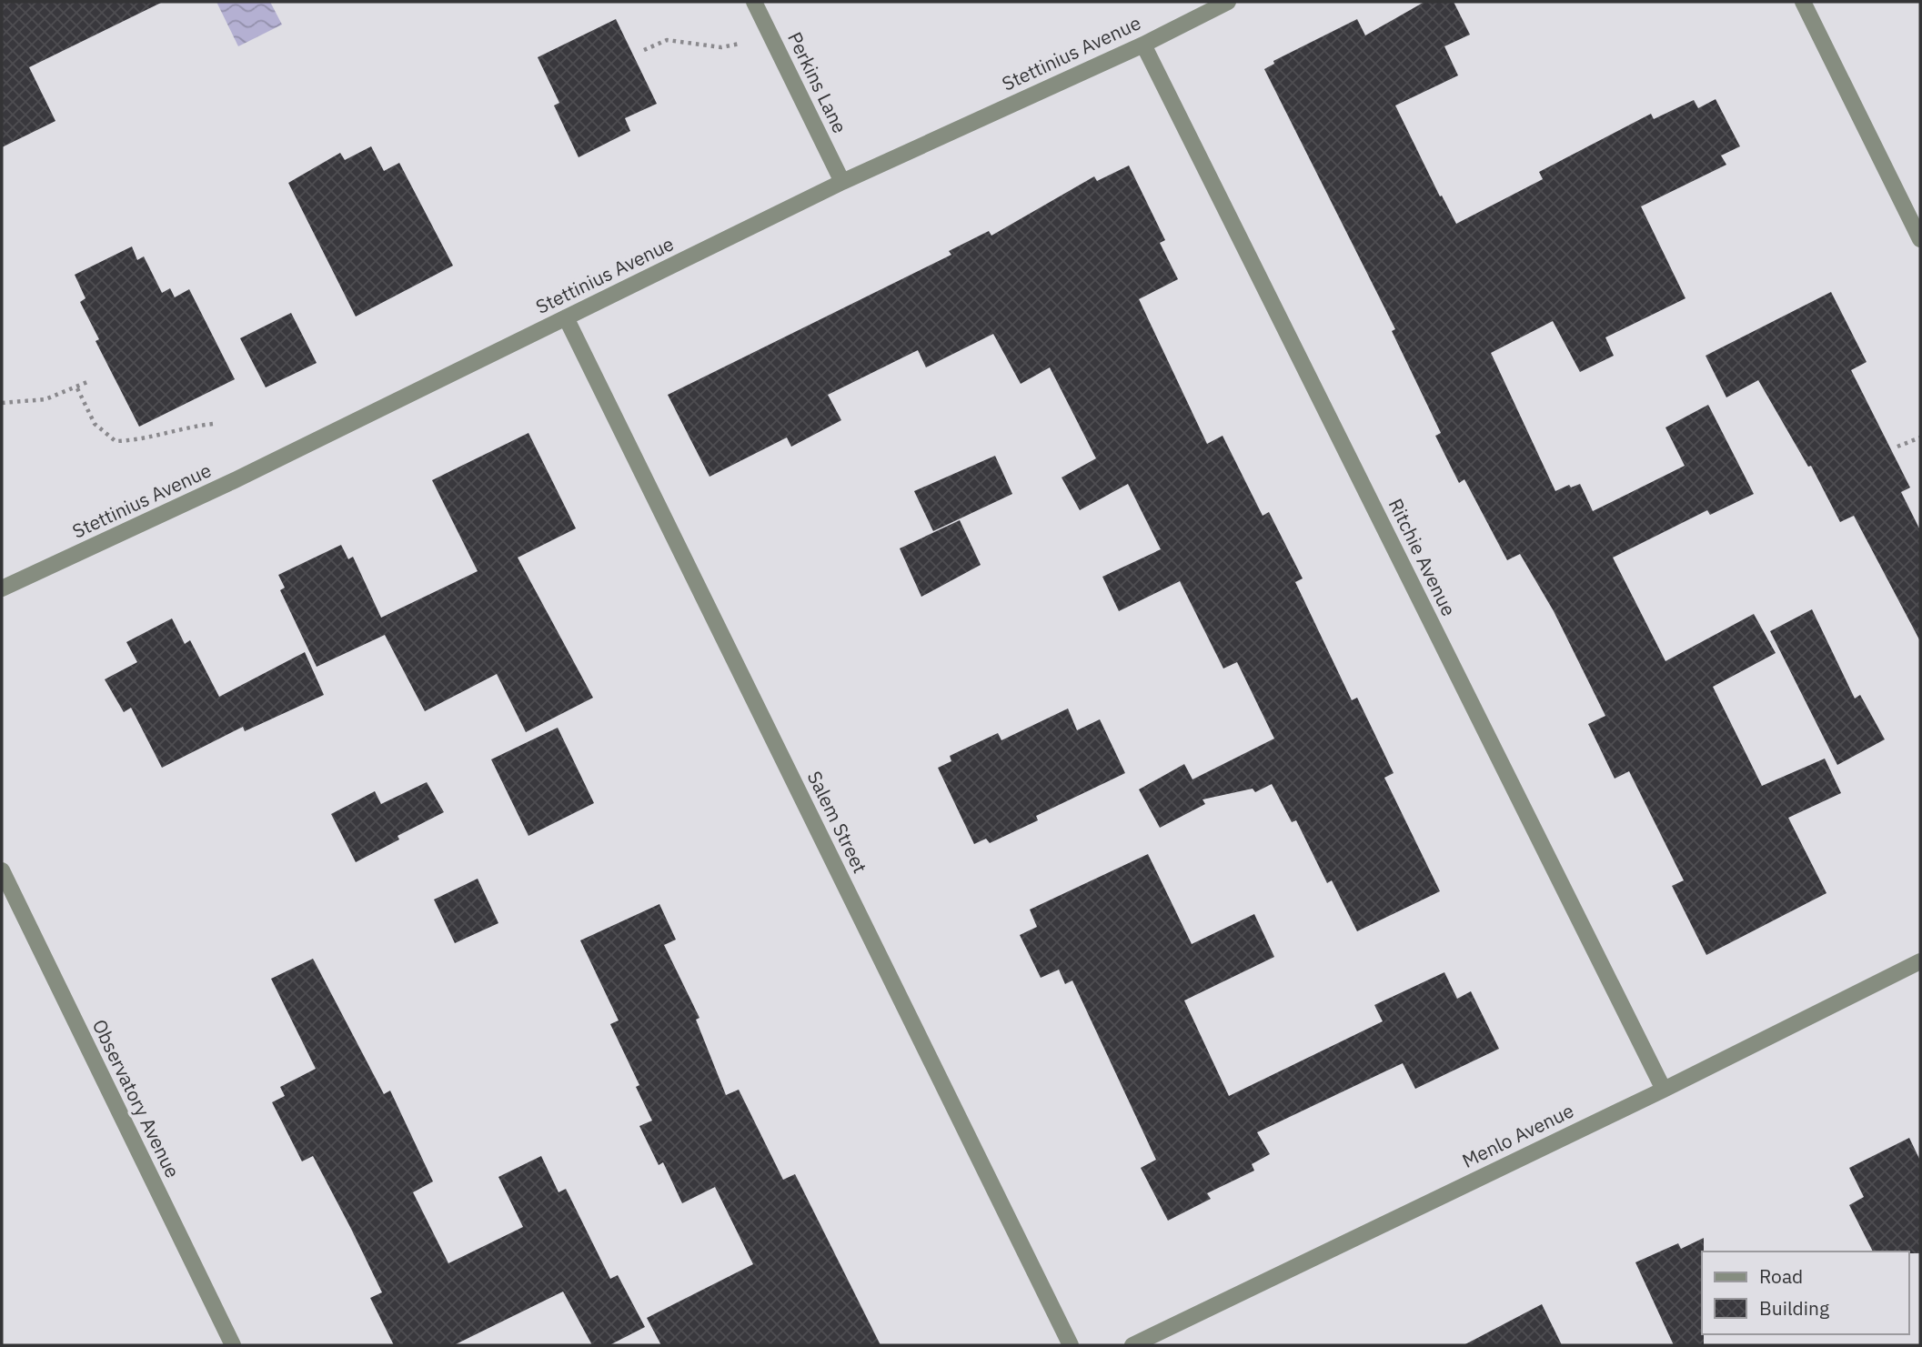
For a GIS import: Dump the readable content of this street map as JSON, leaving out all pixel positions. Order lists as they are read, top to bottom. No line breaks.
{"streets":{"street":["Stettinius Avenue","Perkins Lane","Ritchie Avenue","Salem Street","Observatory Avenue","Menlo Avenue"]},"crossings":[["Stettinius Avenue","Perkins Lane"],["Stettinius Avenue","Ritchie Avenue"],["Stettinius Avenue","Salem Street"],["Ritchie Avenue","Menlo Avenue"]],"legend":["Road","Building"]}
